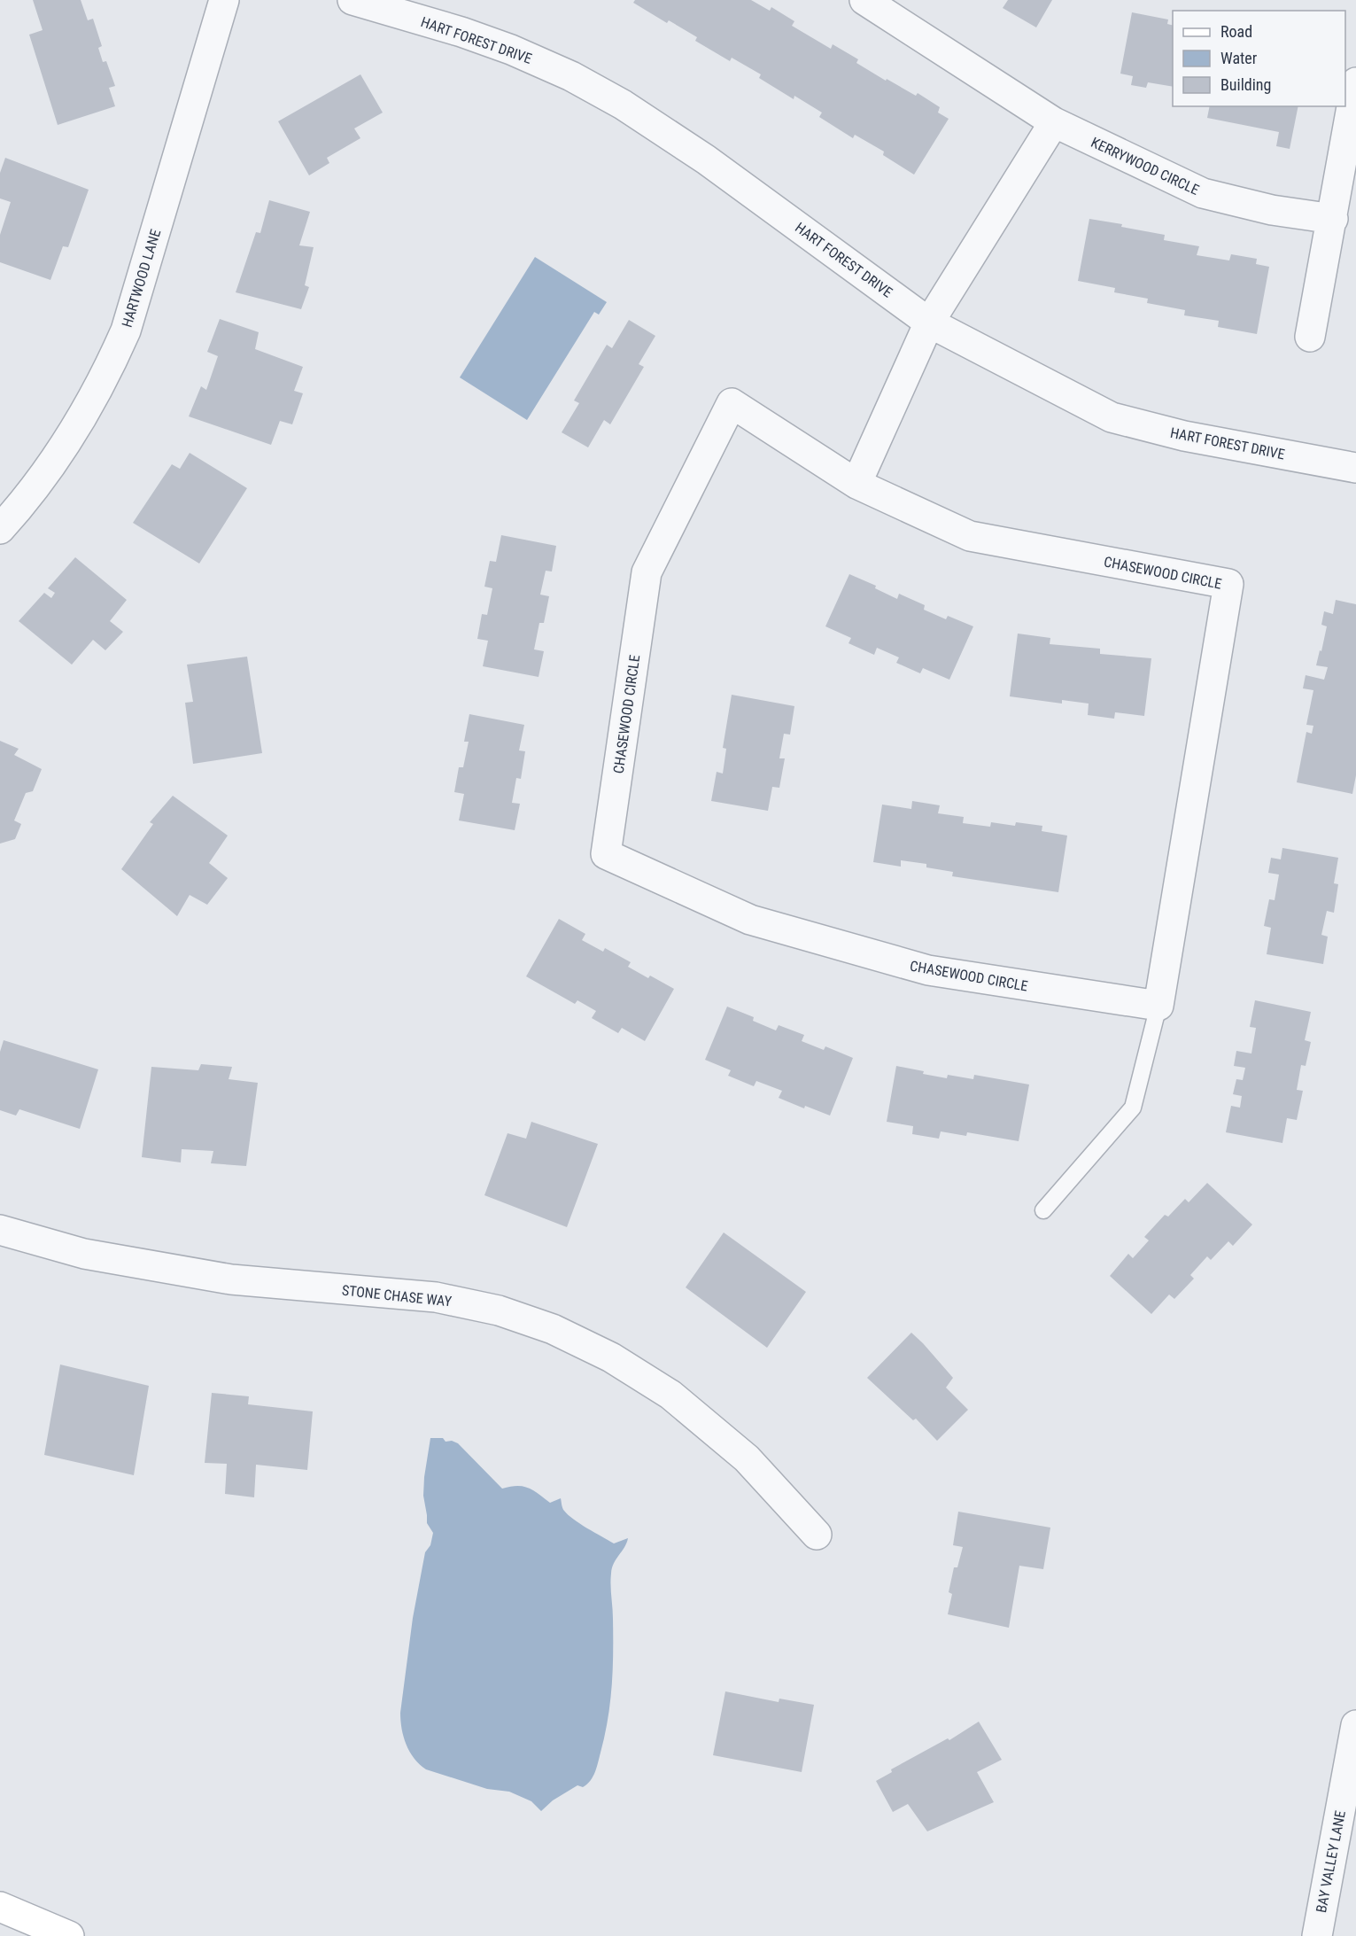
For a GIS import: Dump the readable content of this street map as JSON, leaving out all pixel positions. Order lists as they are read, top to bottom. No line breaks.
{"streets":{"street":["HART FOREST DRIVE","KERRYWOOD CIRCLE","HARTWOOD LANE","CHASEWOOD CIRCLE","STONE CHASE WAY","BAY VALLEY LANE"]},"legend":["Road","Water","Building"]}
